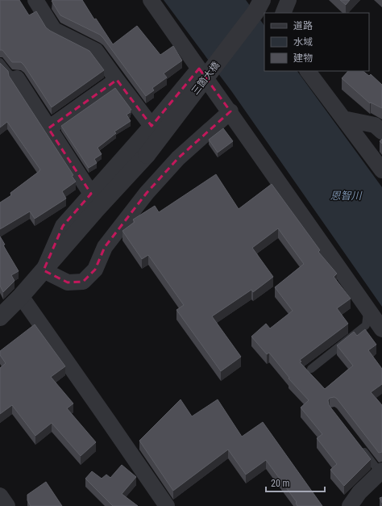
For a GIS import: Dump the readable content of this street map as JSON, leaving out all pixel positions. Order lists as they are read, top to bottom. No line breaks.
{"streets":{"street":["三箇大橋"]},"water":["恩智川"],"legend":["道路","水域","建物"],"scale_bar":"20 m"}
